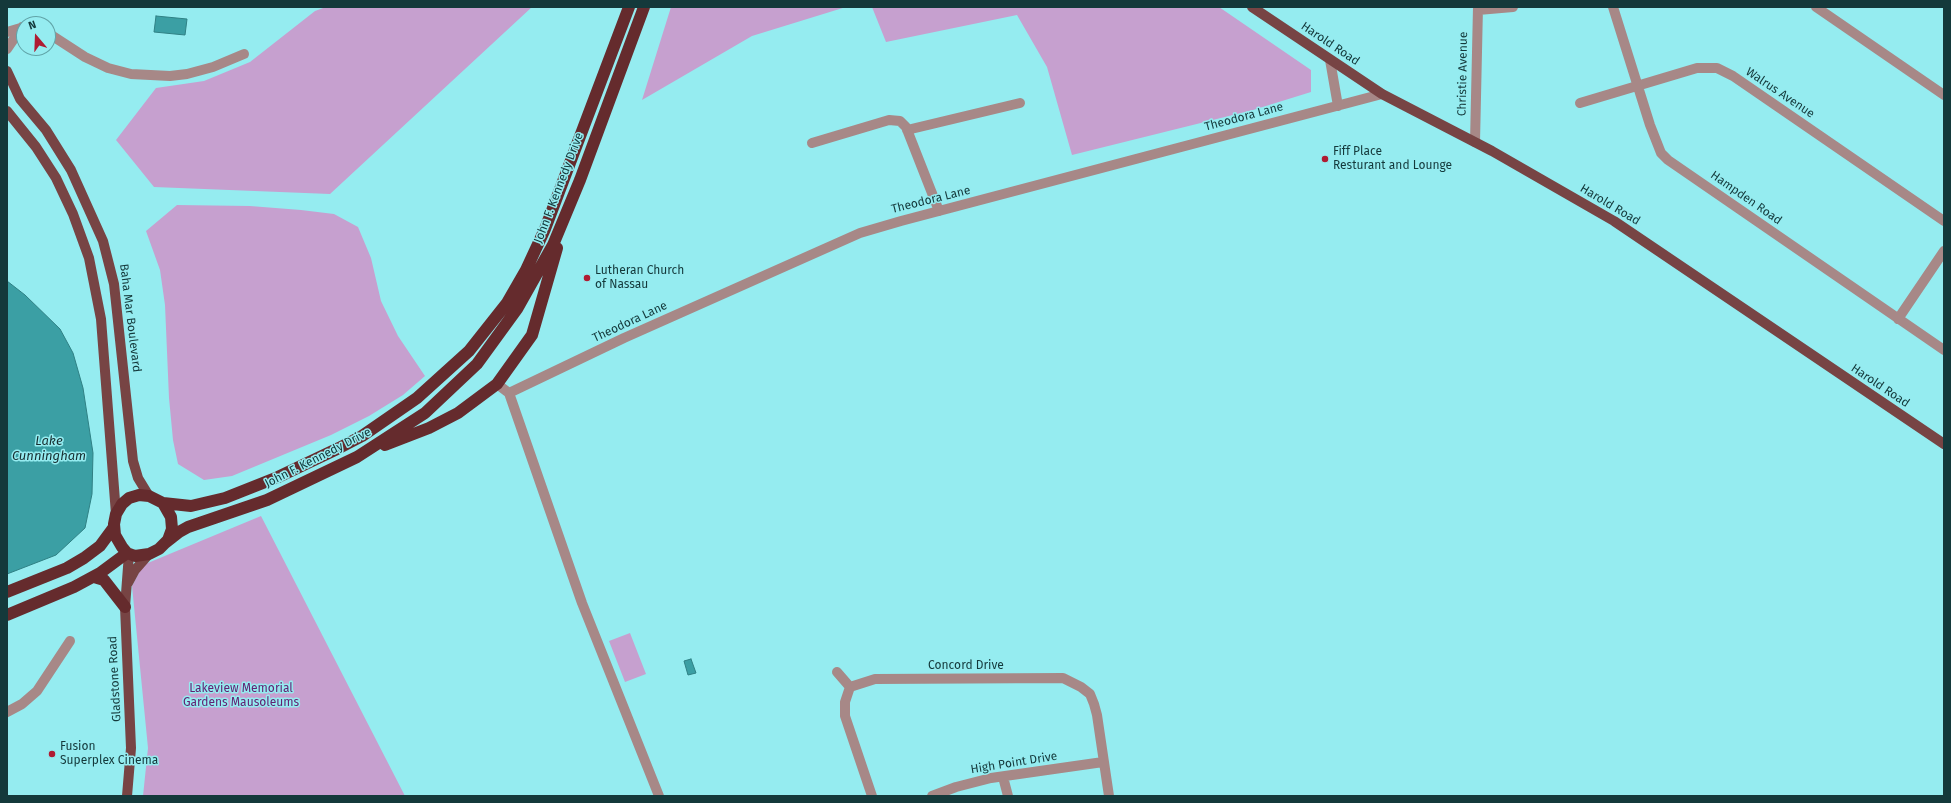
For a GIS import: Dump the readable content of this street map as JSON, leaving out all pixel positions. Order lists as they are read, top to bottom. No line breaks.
{"streets":{"highway":["John F. Kennedy Drive"],"main road":["Harold Road","Baha Mar Boulevard","Gladstone Road"],"street":["Christie Avenue","Walrus Avenue","Theodora Lane","Hampden Road","Concord Drive","High Point Drive"]},"crossings":[["Harold Road","Christie Avenue"],["Harold Road","Theodora Lane"],["Walrus Avenue","Hampden Road"],["John F. Kennedy Drive","Baha Mar Boulevard"],["John F. Kennedy Drive","Gladstone Road"],["Baha Mar Boulevard","Gladstone Road"],["Concord Drive","High Point Drive"]],"water":["Lake Cunningham"],"parks":["Lakeview Memorial Gardens Mausoleums"],"places":["Fiff Place Resturant and Lounge","Lutheran Church of Nassau","Fusion Superplex Cinema"],"north":"top"}
